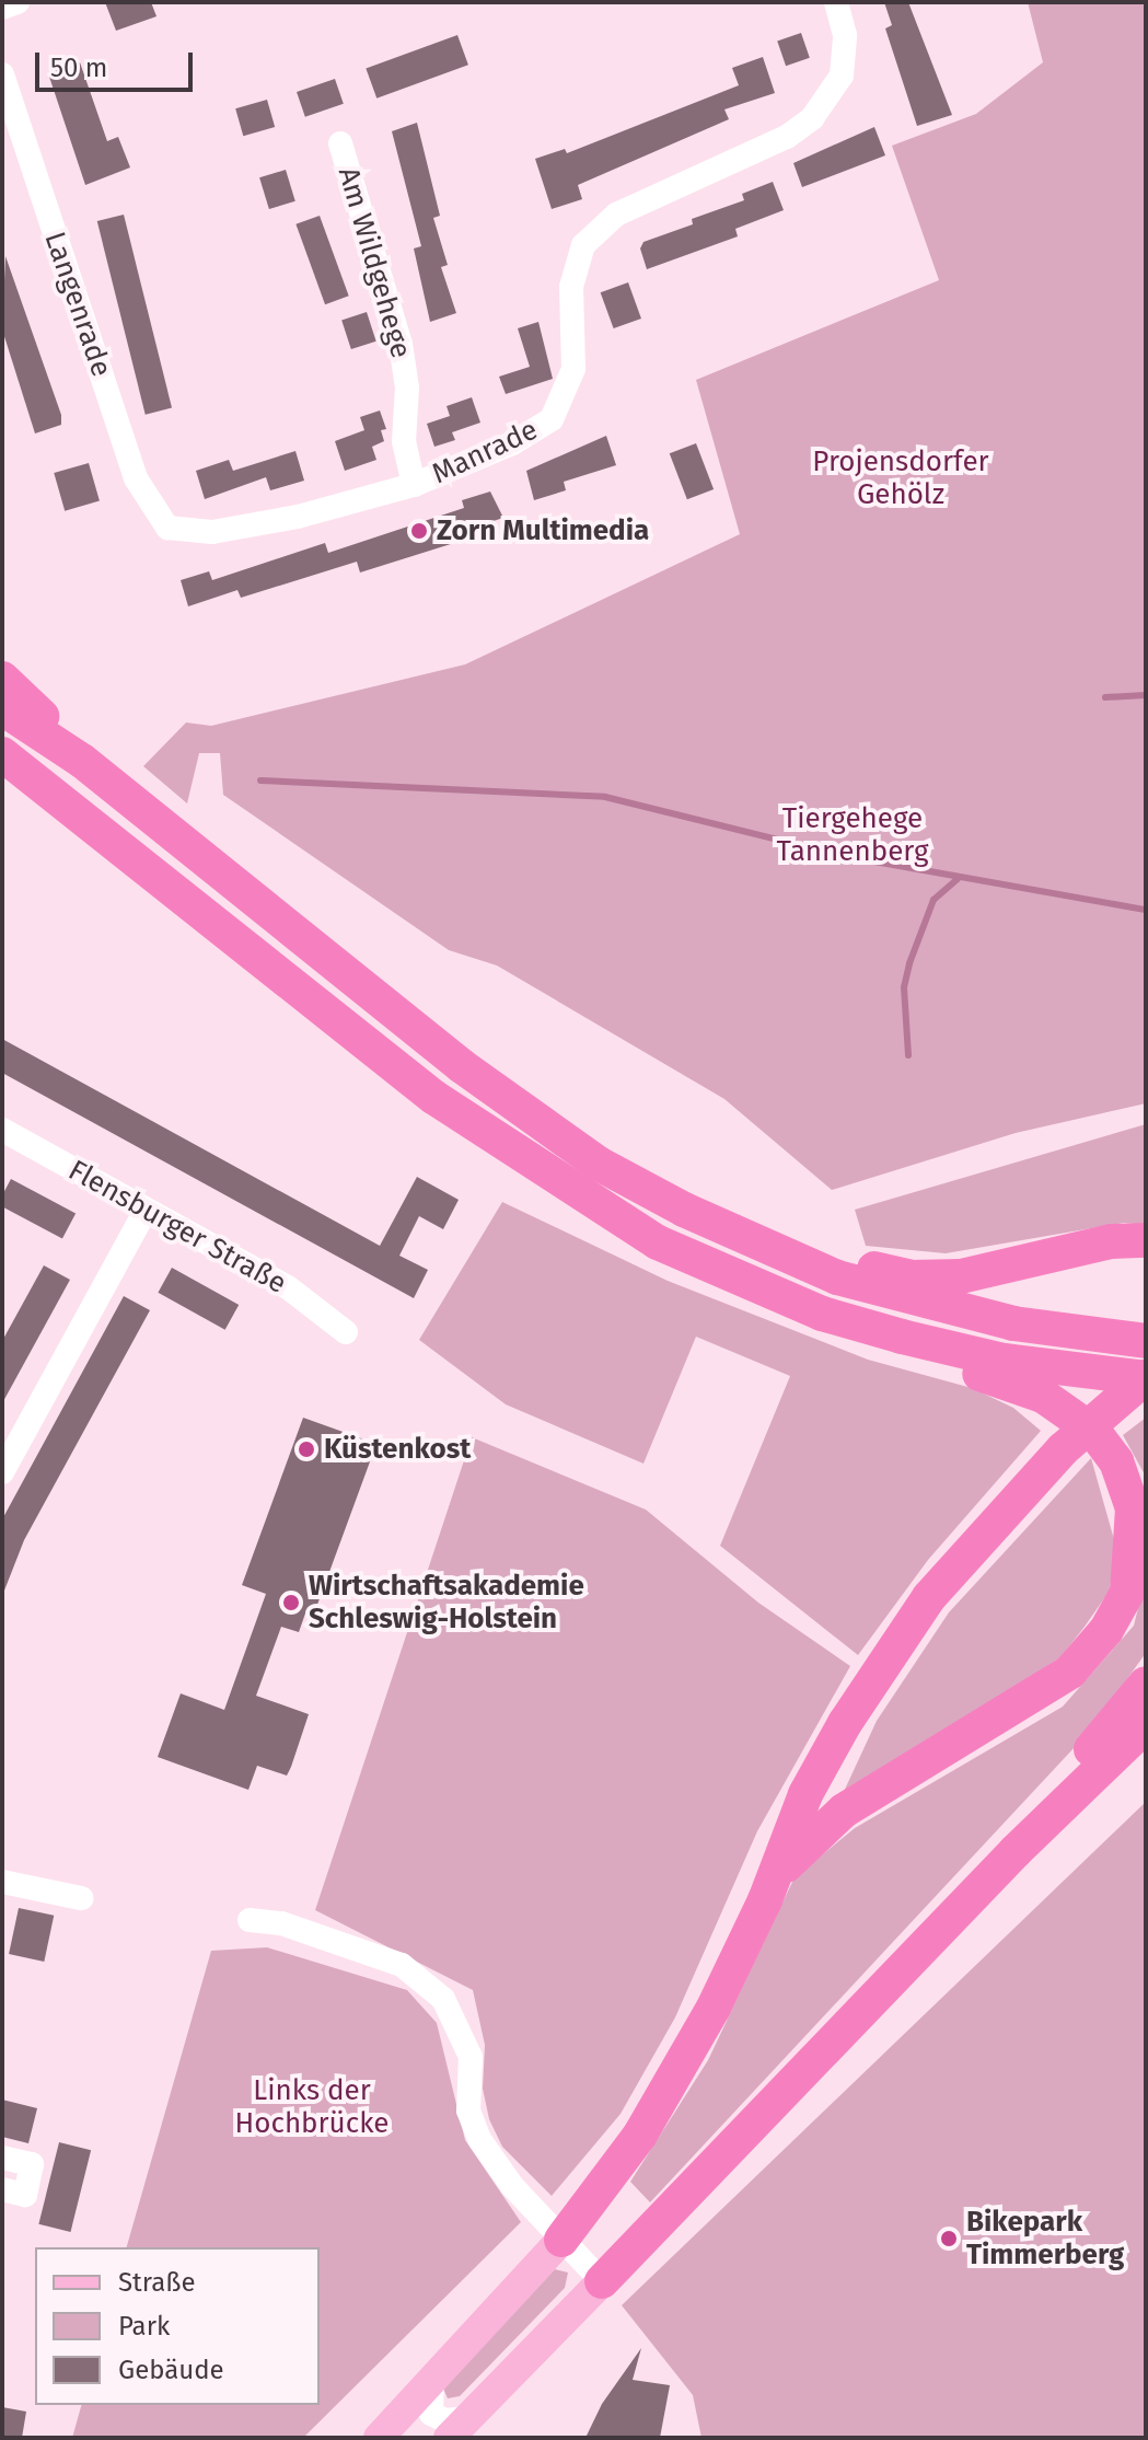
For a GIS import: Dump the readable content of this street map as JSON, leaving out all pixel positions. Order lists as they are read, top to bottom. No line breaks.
{"streets":{"street":["Am Wildgehege","Langenrade","Manrade","Flensburger Straße"]},"crossings":[["Am Wildgehege","Manrade"],["Langenrade","Manrade"]],"parks":["Projensdorfer Gehölz","Tiergehege Tannenberg","Links der Hochbrücke"],"places":["Zorn Multimedia","Küstenkost","Wirtschaftsakademie Schleswig-Holstein","Bikepark Timmerberg"],"legend":["Straße","Park","Gebäude"],"scale_bar":"50 m"}
